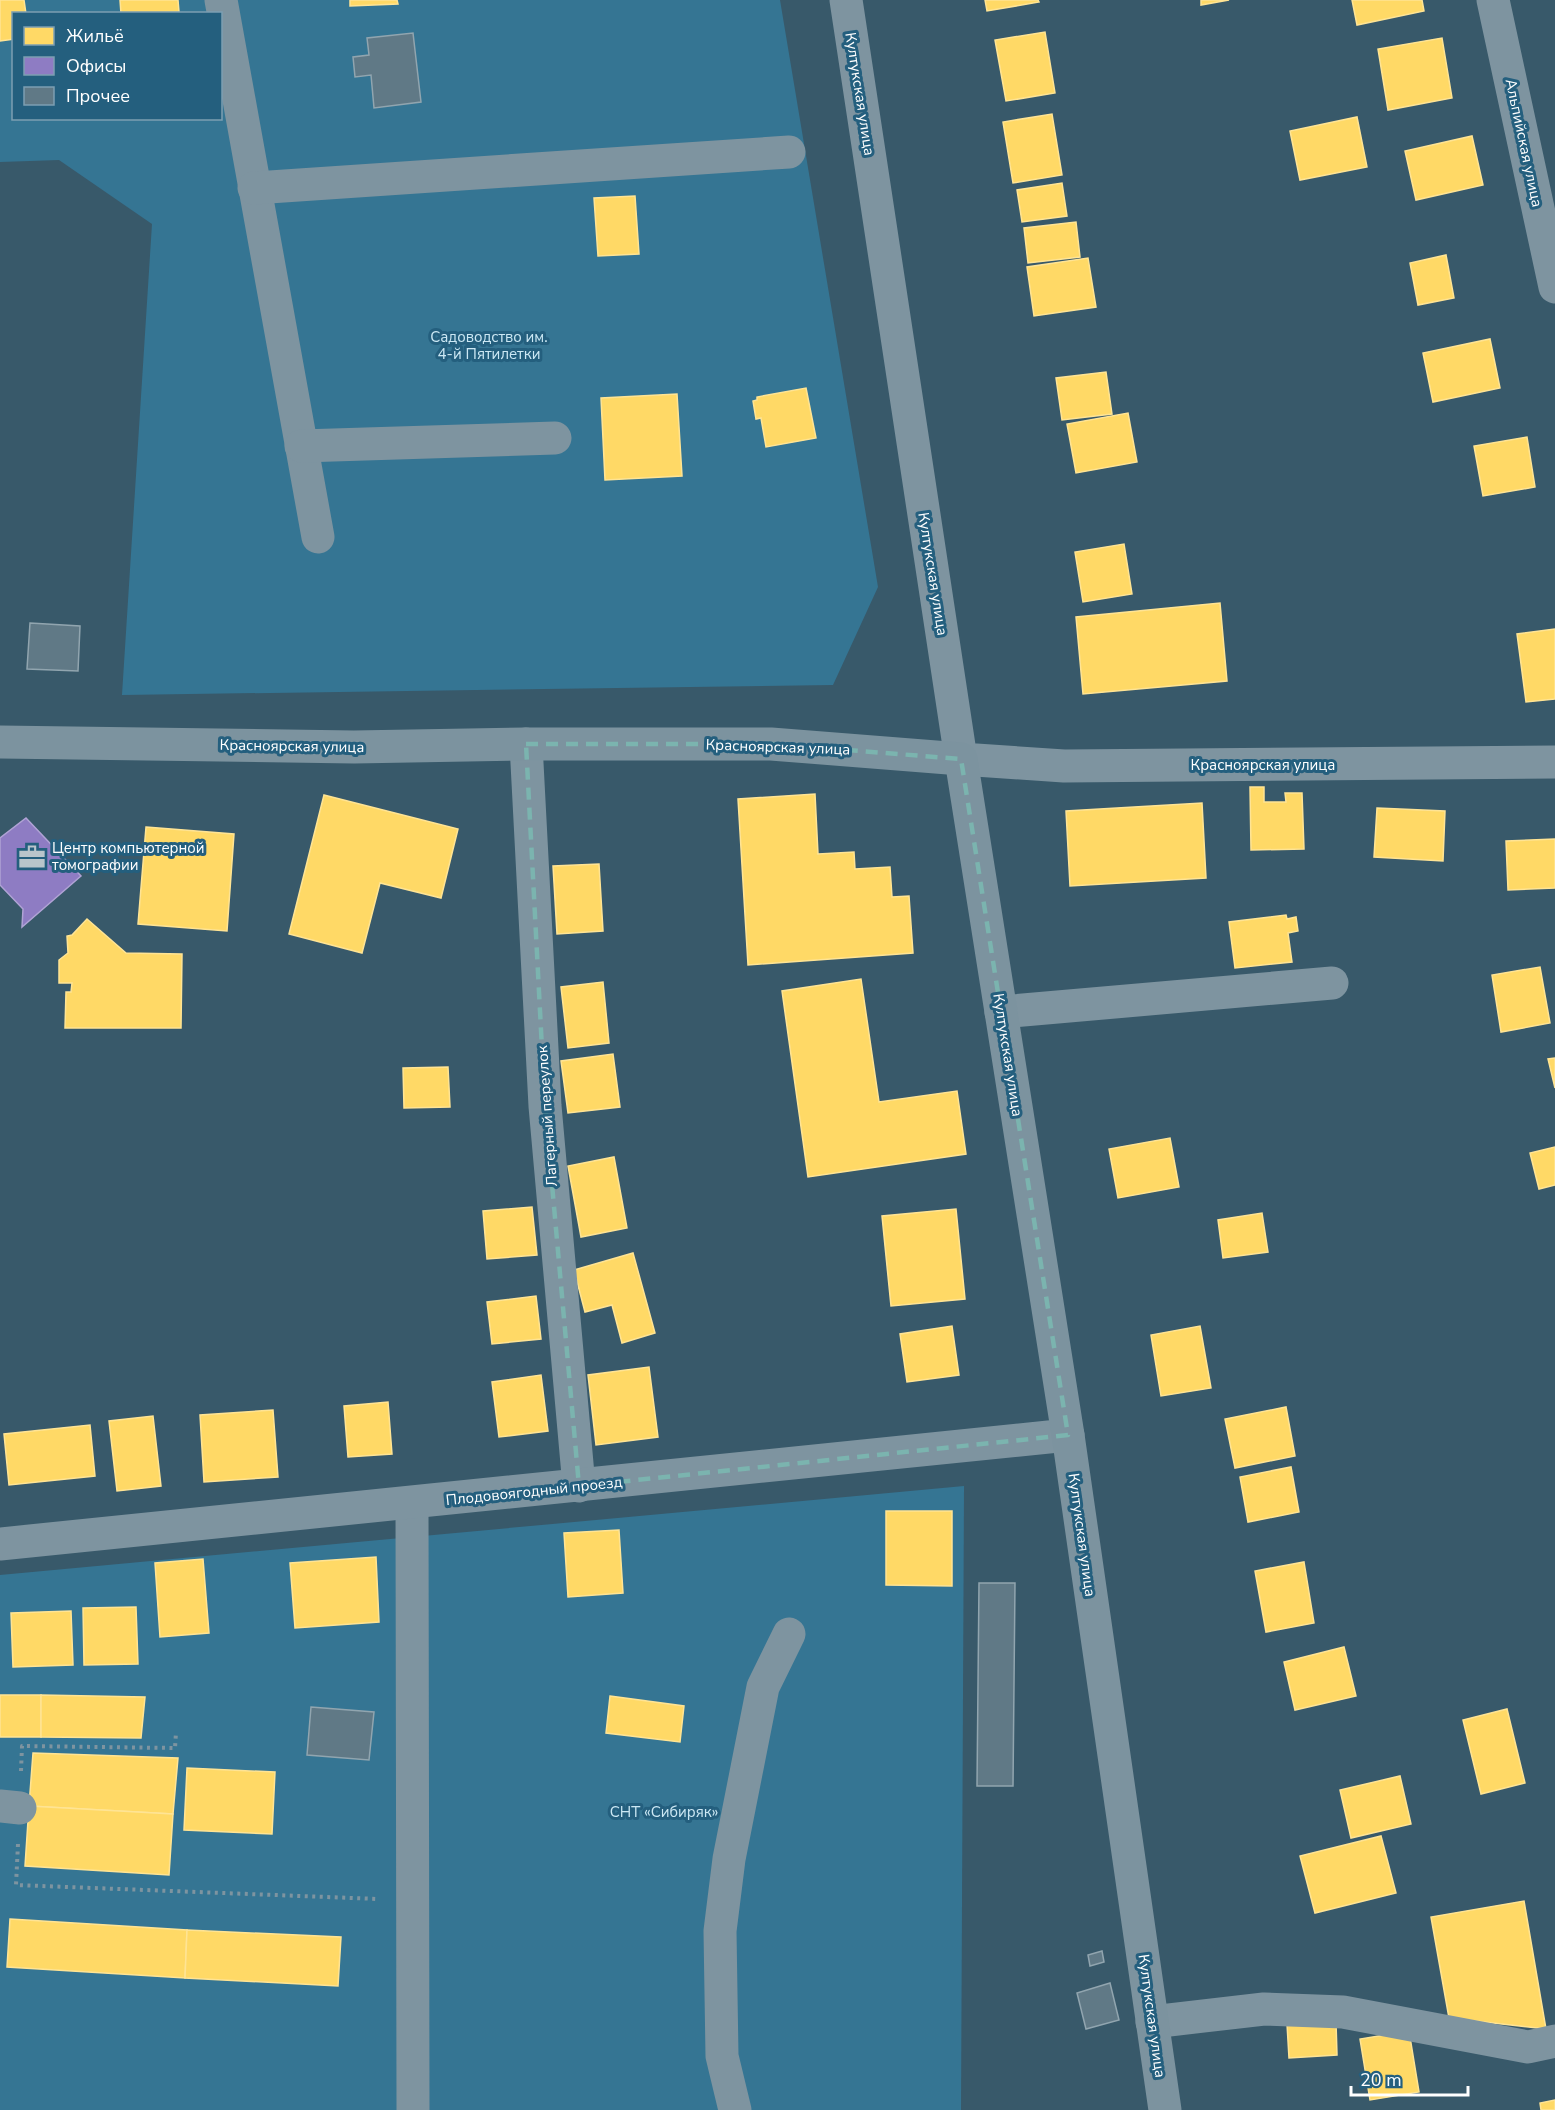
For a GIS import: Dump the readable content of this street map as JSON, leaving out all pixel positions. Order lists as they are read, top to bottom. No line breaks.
{"streets":{"main road":["Култукская улица","Красноярская улица"],"street":["Альпийская улица","Лагерный переулок","Плодовоягодный проезд"]},"crossings":[["Култукская улица","Красноярская улица"],["Култукская улица","Плодовоягодный проезд"],["Красноярская улица","Лагерный переулок"],["Лагерный переулок","Плодовоягодный проезд"]],"parks":["Садоводство им. 4-й Пятилетки","СНТ «Сибиряк»"],"places":{"office":["Центр компьютерной томографии"]},"legend":["Жильё","Офисы","Прочее"],"scale_bar":"20 m"}
